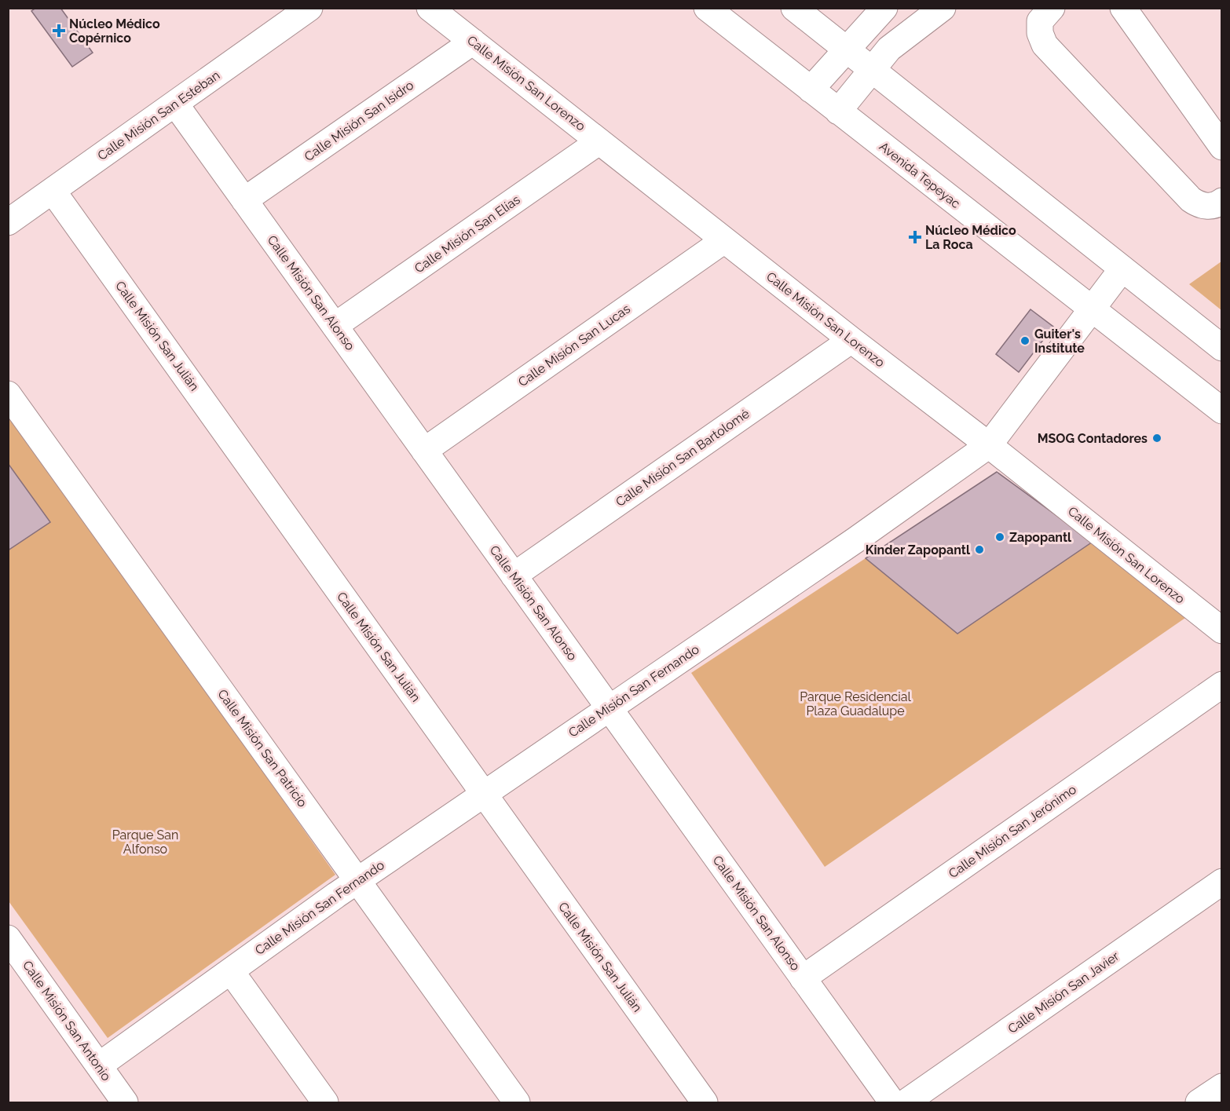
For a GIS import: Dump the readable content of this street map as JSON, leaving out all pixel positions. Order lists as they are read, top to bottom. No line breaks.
{"streets":{"street":["Calle Misión San Lorenzo","Calle Misión San Esteban","Calle Misión San Isidro","Avenida Tepeyac","Calle Misión San Elías","Calle Misión San Alonso","Calle Misión San Julián","Calle Misión San Lucas","Calle Misión San Bartolomé","Calle Misión San Fernando","Calle Misión San Patricio","Calle Misión San Jerónimo","Calle Misión San Javier","Calle Misión San Antonio"]},"crossings":[["Calle Misión San Lorenzo","Calle Misión San Isidro"],["Calle Misión San Lorenzo","Calle Misión San Elías"],["Calle Misión San Lorenzo","Calle Misión San Lucas"],["Calle Misión San Lorenzo","Calle Misión San Bartolomé"],["Calle Misión San Lorenzo","Calle Misión San Fernando"],["Calle Misión San Esteban","Calle Misión San Alonso"],["Calle Misión San Esteban","Calle Misión San Julián"],["Calle Misión San Isidro","Calle Misión San Alonso"],["Avenida Tepeyac","Calle Misión San Fernando"],["Calle Misión San Elías","Calle Misión San Alonso"],["Calle Misión San Alonso","Calle Misión San Lucas"],["Calle Misión San Alonso","Calle Misión San Bartolomé"],["Calle Misión San Alonso","Calle Misión San Fernando"],["Calle Misión San Alonso","Calle Misión San Jerónimo"],["Calle Misión San Julián","Calle Misión San Fernando"],["Calle Misión San Fernando","Calle Misión San Patricio"],["Calle Misión San Fernando","Calle Misión San Antonio"]],"parks":["Parque Residencial Plaza Guadalupe","Parque San Alfonso"],"places":{"health":["Núcleo Médico Copérnico","Núcleo Médico La Roca"],"other":["Guiter's Institute","MSOG Contadores","Zapopantl","Kinder Zapopantl"]}}
